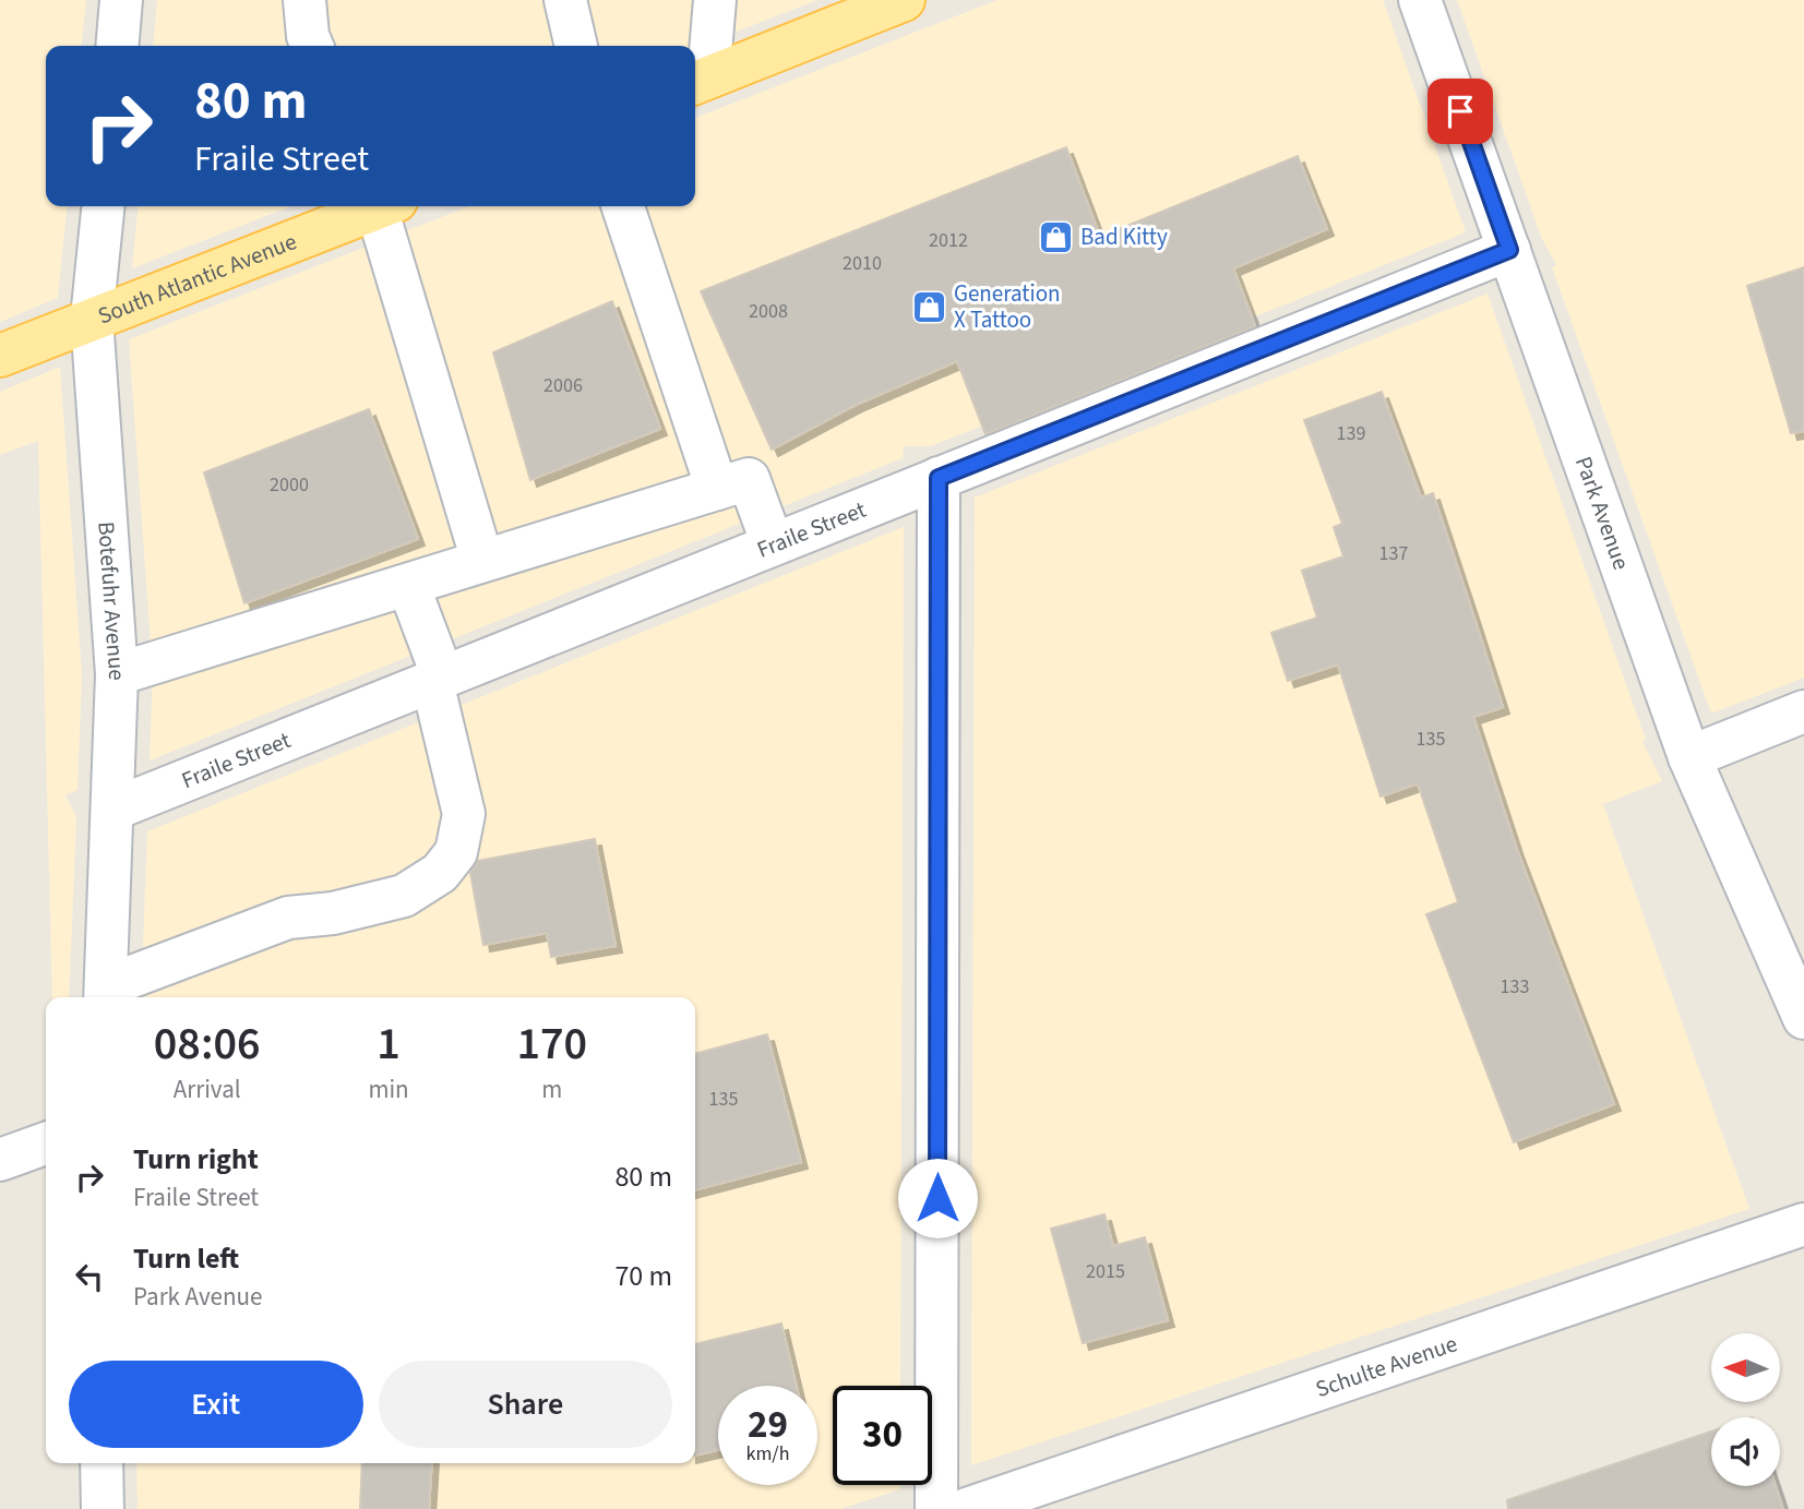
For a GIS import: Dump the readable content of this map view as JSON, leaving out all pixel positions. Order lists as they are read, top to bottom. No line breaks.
{"streets":{"main road":["South Atlantic Avenue"],"street":["Park Avenue","Fraile Street","Botefuhr Avenue","Schulte Avenue"]},"crossings":[["South Atlantic Avenue","Botefuhr Avenue"],["Park Avenue","Fraile Street"],["Fraile Street","Botefuhr Avenue"]],"places":{"shop":["Bad Kitty","Generation X Tattoo"]},"house_numbers":["2012","2010","2008","2006","139","2000","137","135","133","135","2015"],"north":"left","page":{"turn":["80 m","Fraile Street"],"eta":["08:06","Arrival","1","min","170","m"],"list":[{"name":"Turn right","note":"Fraile Street","value":"80 m"},{"name":"Turn left","note":"Park Avenue","value":"70 m"}],"buttons":["Exit","Share"],"speed":"29 km/h","limit":"30"}}
